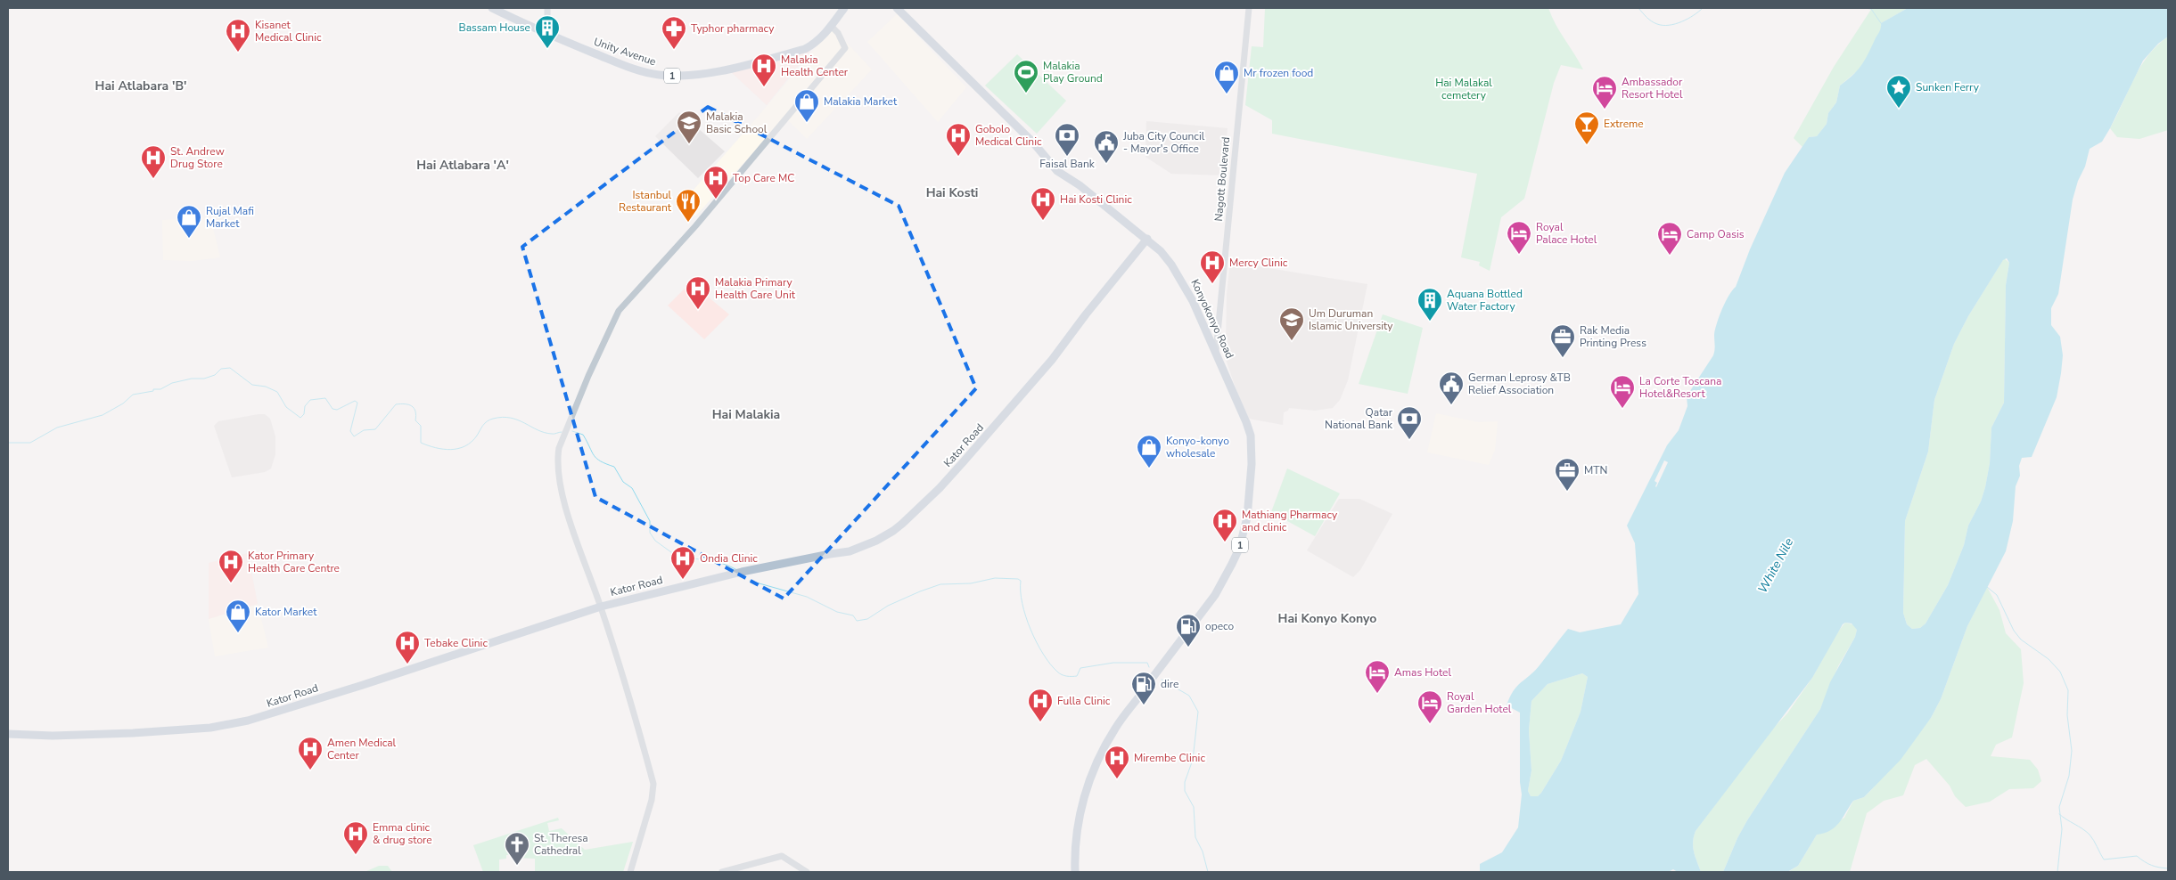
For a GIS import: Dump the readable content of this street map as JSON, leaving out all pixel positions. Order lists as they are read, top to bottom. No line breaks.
{"streets":{"main road":["Unity Avenue","1","Konyokonyo Road","Kator Road"],"street":["Nagott Boulevard"]},"crossings":[["Nagott Boulevard","Konyokonyo Road"],["Konyokonyo Road","Kator Road"]],"districts":["Hai Atlabara 'B'","Hai Atlabara 'A'","Hai Kosti","Hai Malakia","Hai Konyo Konyo"],"water":["White Nile"],"parks":["Hai Malakal cemetery"],"places":{"building":["Bassam House","Aquana Bottled Water Factory"],"pharmacy":["Typhor pharmacy"],"hospital":["Kisanet Medical Clinic","Malakia Health Center","Gobolo Medical Clinic","St. Andrew Drug Store","Top Care MC","Hai Kosti Clinic","Mercy Clinic","Malakia Primary Health Care Unit","Mathiang Pharmacy and clinic","Ondia Clinic","Kator Primary Health Care Centre","Tebake Clinic","Fulla Clinic","Amen Medical Center","Mirembe Clinic","Emma clinic & drug store"],"sports":["Malakia Play Ground"],"shop":["Mr frozen food","Malakia Market","Rujal Mafi Market","Konyo-konyo wholesale","Kator Market"],"place":["Sunken Ferry"],"hotel":["Ambassador Resort Hotel","Royal Palace Hotel","Camp Oasis","La Corte Toscana Hotel&Resort","Amas Hotel","Royal Garden Hotel"],"school or university":["Malakia Basic School","Um Duruman Islamic University"],"bar":["Extreme"],"bank":["Faisal Bank","Qatar National Bank"],"public building":["Juba City Council - Mayor's Office","German Leprosy &TB Relief Association"],"restaurant":["Istanbul Restaurant"],"office":["Rak Media Printing Press","MTN"],"fuel station":["opeco","dire"],"church":["St. Theresa Cathedral"]}}
